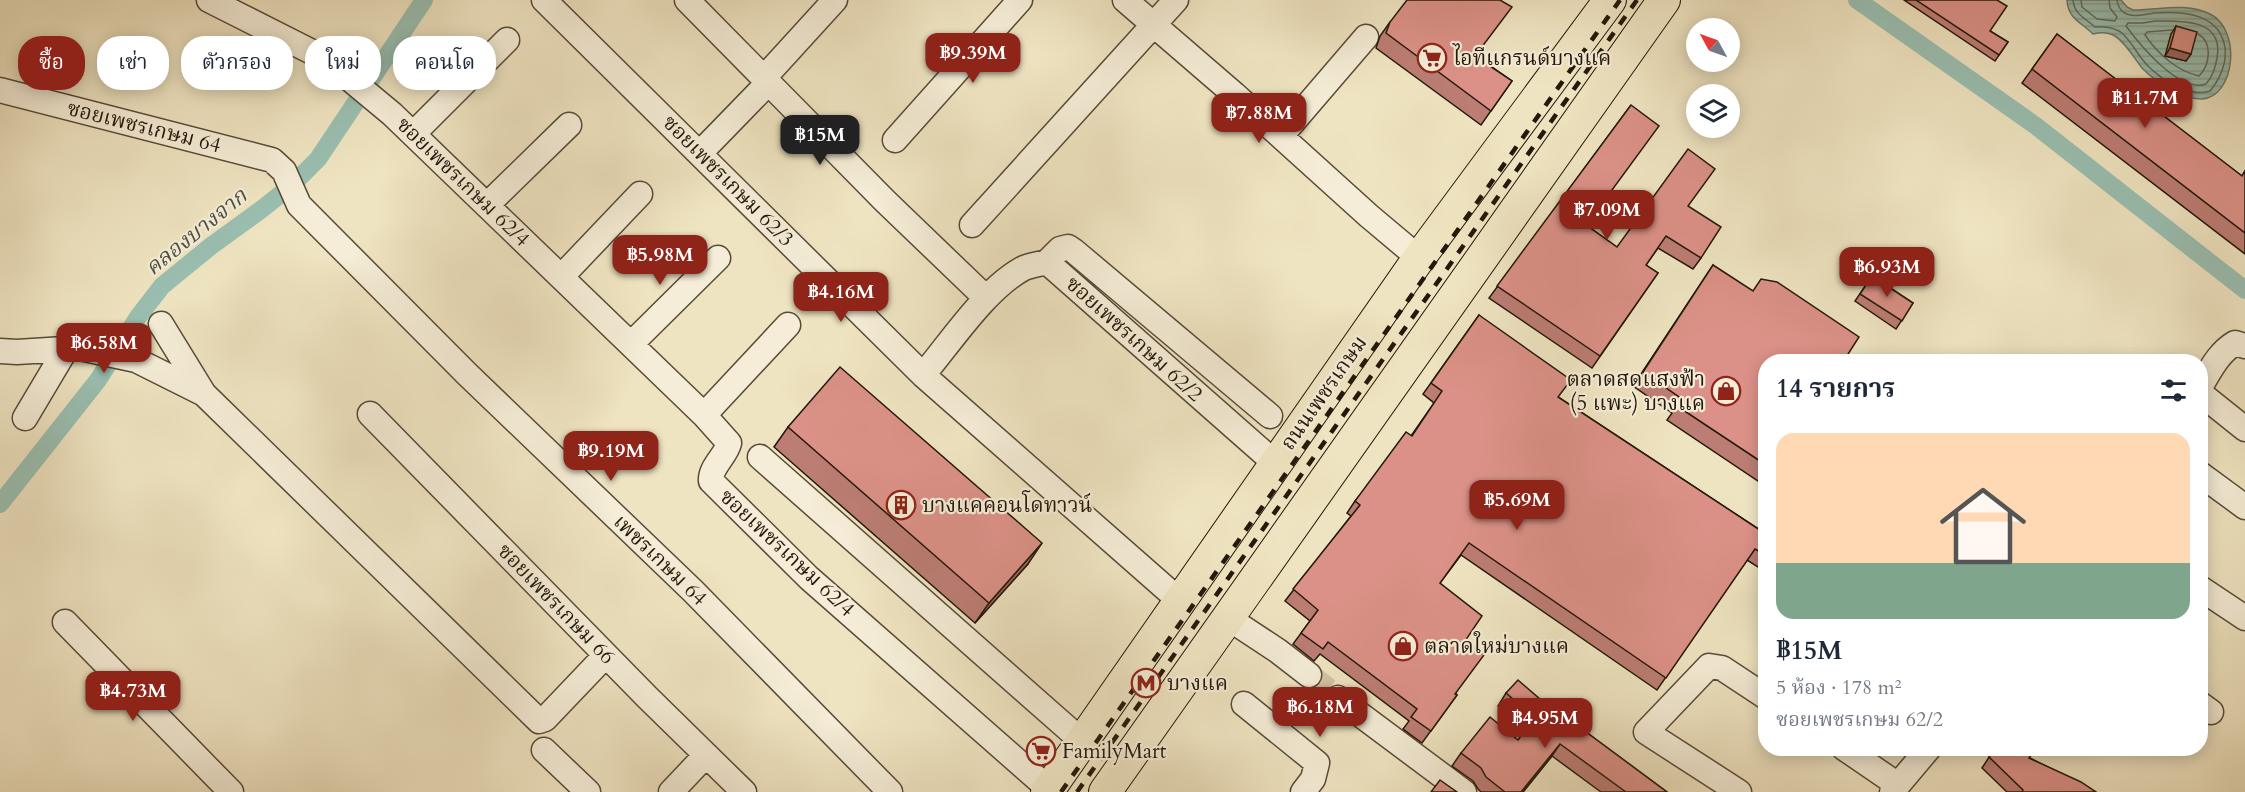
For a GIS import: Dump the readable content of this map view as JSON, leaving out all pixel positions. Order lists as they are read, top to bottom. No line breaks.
{"streets":{"main road":["ถนนเพชรเกษม"],"street":["ซอยเพชรเกษม 64","ซอยเพชรเกษม 62/3","ซอยเพชรเกษม 62/4","ซอยเพชรเกษม 62/2","เพชรเกษม 64","ซอยเพชรเกษม 66"]},"crossings":[["ซอยเพชรเกษม 64","เพชรเกษม 64"],["ซอยเพชรเกษม 62/3","ซอยเพชรเกษม 62/2"],["ซอยเพชรเกษม 62/3","ถนนเพชรเกษม"],["ซอยเพชรเกษม 62/4","ถนนเพชรเกษม"],["ซอยเพชรเกษม 62/2","ถนนเพชรเกษม"]],"water":["คลองบางจาก"],"places":{"supermarket":["ไอทีแกรนด์บางแค","FamilyMart"],"shop":["ตลาดสดแสงฟ้า (5 แพะ) บางแค","ตลาดใหม่บางแค"],"building":["บางแคคอนโดทาวน์"],"metro station":["บางแค"]},"north":"top left","page":{"price":["฿9.39M","฿11.7M","฿7.88M","฿15M","฿7.09M","฿5.98M","฿6.93M","฿4.16M","฿6.58M","฿9.19M","฿5.69M","฿4.73M","฿6.18M","฿4.95M"],"chip":["ซื้อ","เช่า","ตัวกรอง","ใหม่","คอนโด"],"heading":"14 รายการ","list":[{"name":"฿15M","note":"5 ห้อง · 178 m² · ซอยเพชรเกษม 62/2"}]}}
